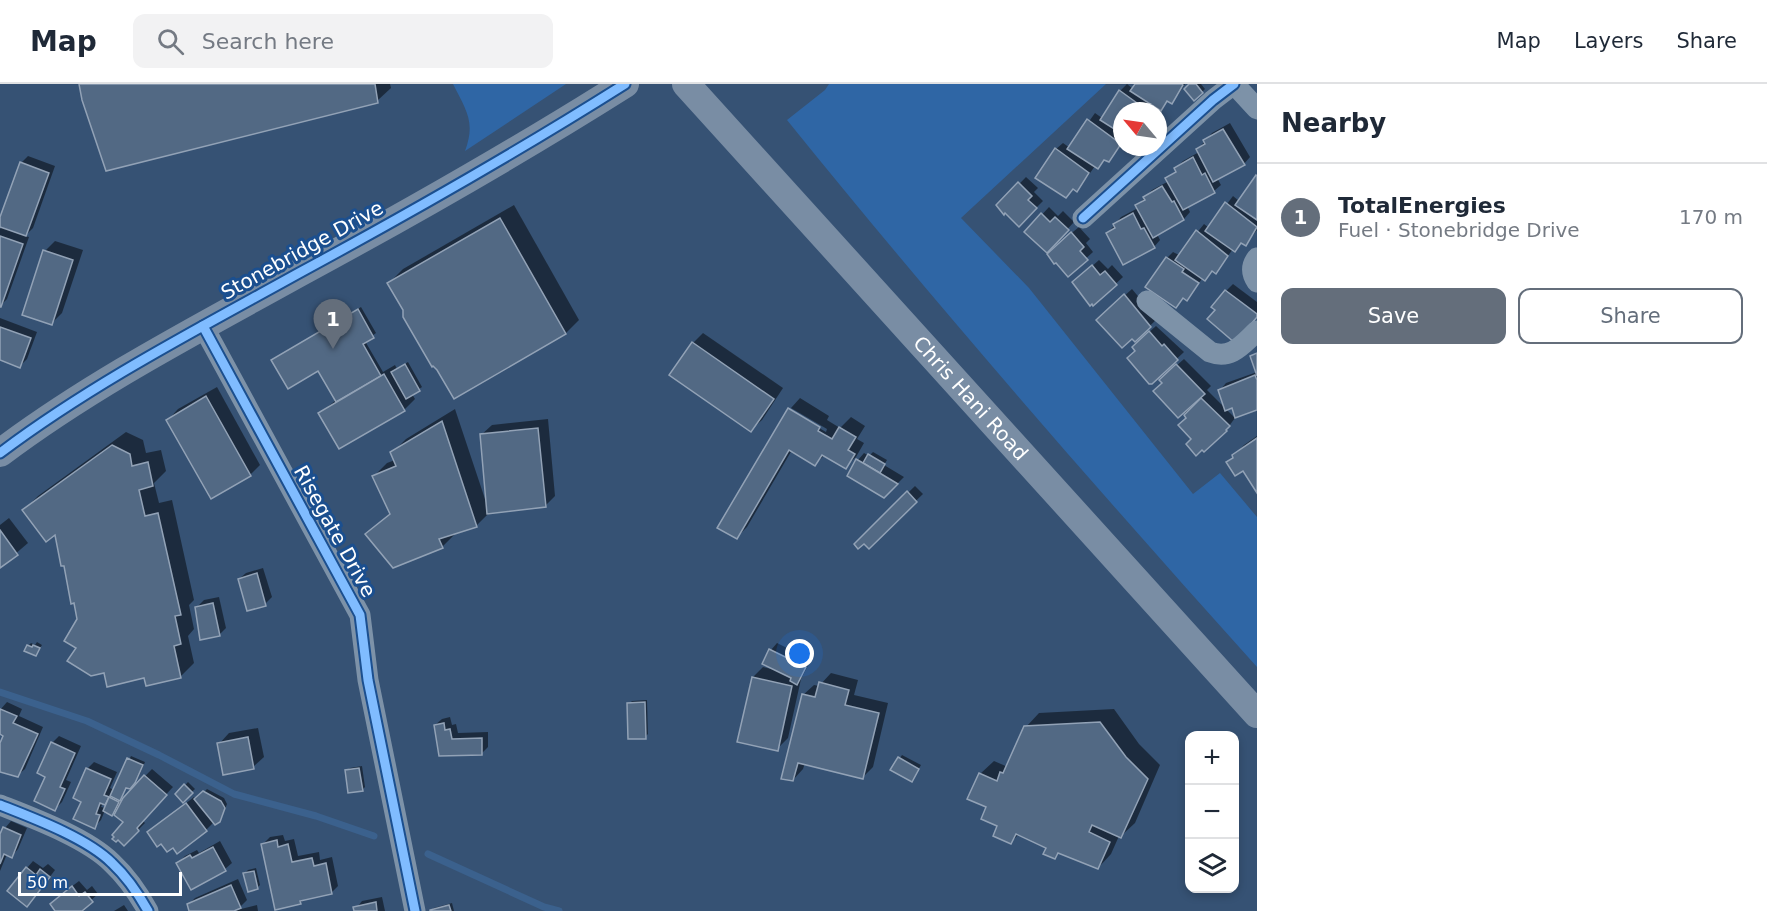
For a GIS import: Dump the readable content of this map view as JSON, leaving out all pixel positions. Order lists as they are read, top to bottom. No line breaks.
{"streets":{"main road":["Stonebridge Drive","Chris Hani Road"],"street":["Risegate Drive"]},"crossings":[["Stonebridge Drive","Risegate Drive"]],"scale_bar":"50 m","north":"top left","page":{"header":"Map","search":"Search here","nav":["Map","Layers","Share"],"heading":"Nearby","list":[{"mark":"1","name":"TotalEnergies","note":"Fuel · Stonebridge Drive","value":"170 m"}],"buttons":["Save","Share"],"pins":"1","map_buttons":["+","−"],"scale":"50 m"}}
